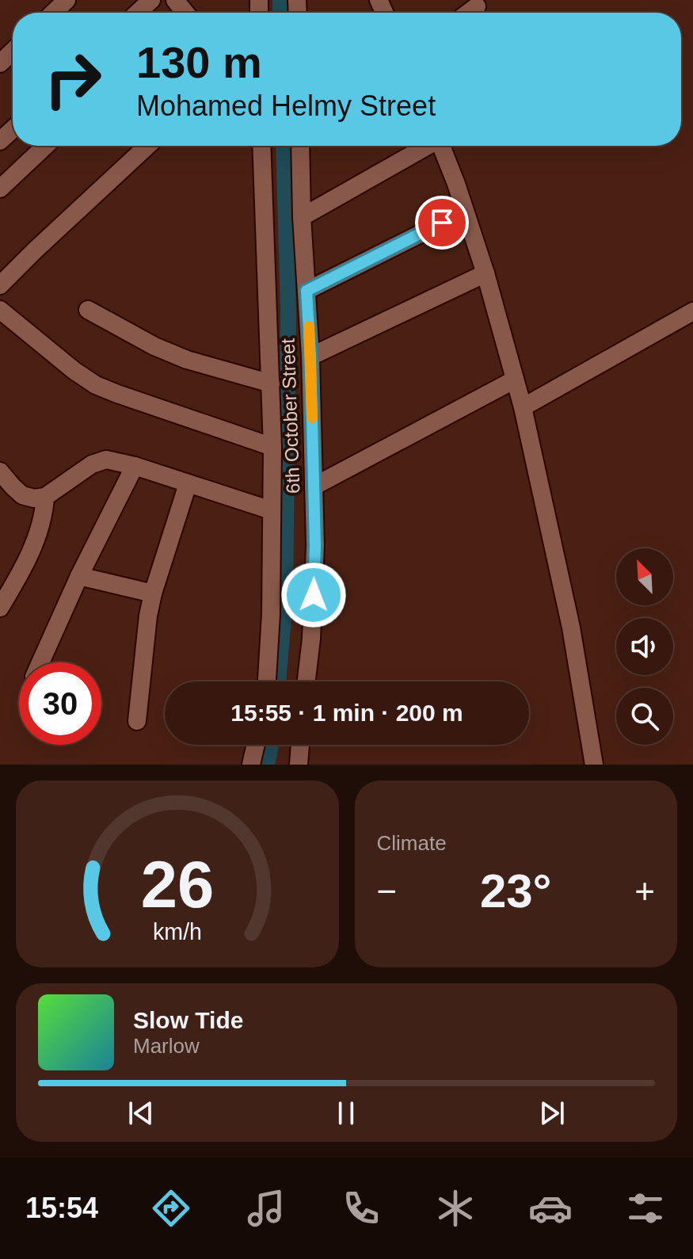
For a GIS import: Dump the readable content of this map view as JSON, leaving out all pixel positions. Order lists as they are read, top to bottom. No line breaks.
{"streets":{"street":["6th October Street"]},"north":"top left","page":{"turn":["130 m","Mohamed Helmy Street"],"limit":"30","trip":"15:55 · 1 min · 200 m","tile":"Climate","heat":["−","23°","+"],"song":["Slow Tide","Marlow"],"tabs":"15:54","gauge":["26","km/h"]}}
